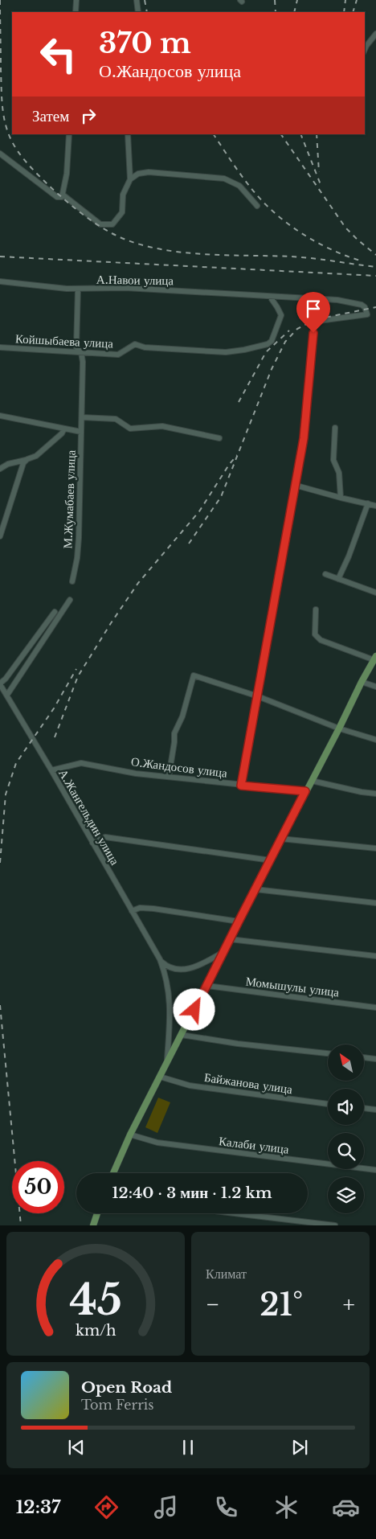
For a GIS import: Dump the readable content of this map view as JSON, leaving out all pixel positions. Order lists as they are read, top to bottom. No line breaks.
{"streets":{"street":["А.Навои улица","Койшыбаева улица","М.Жумабаев улица","О.Жандосов улица","А.Жангельдин улица","Момышулы улица","Байжанова улица","Калаби улица"]},"crossings":[["А.Навои улица","Койшыбаева улица"],["А.Навои улица","М.Жумабаев улица"],["Койшыбаева улица","М.Жумабаев улица"],["О.Жандосов улица","А.Жангельдин улица"]],"north":"top left","page":{"turn":["370 m","О.Жандосов улица"],"then":"Затем","limit":"50","trip":"12:40 · 3 мин · 1.2 km","tile":"Климат","heat":["−","21°","+"],"song":["Open Road","Tom Ferris"],"tabs":"12:37","gauge":["45","km/h"]}}
